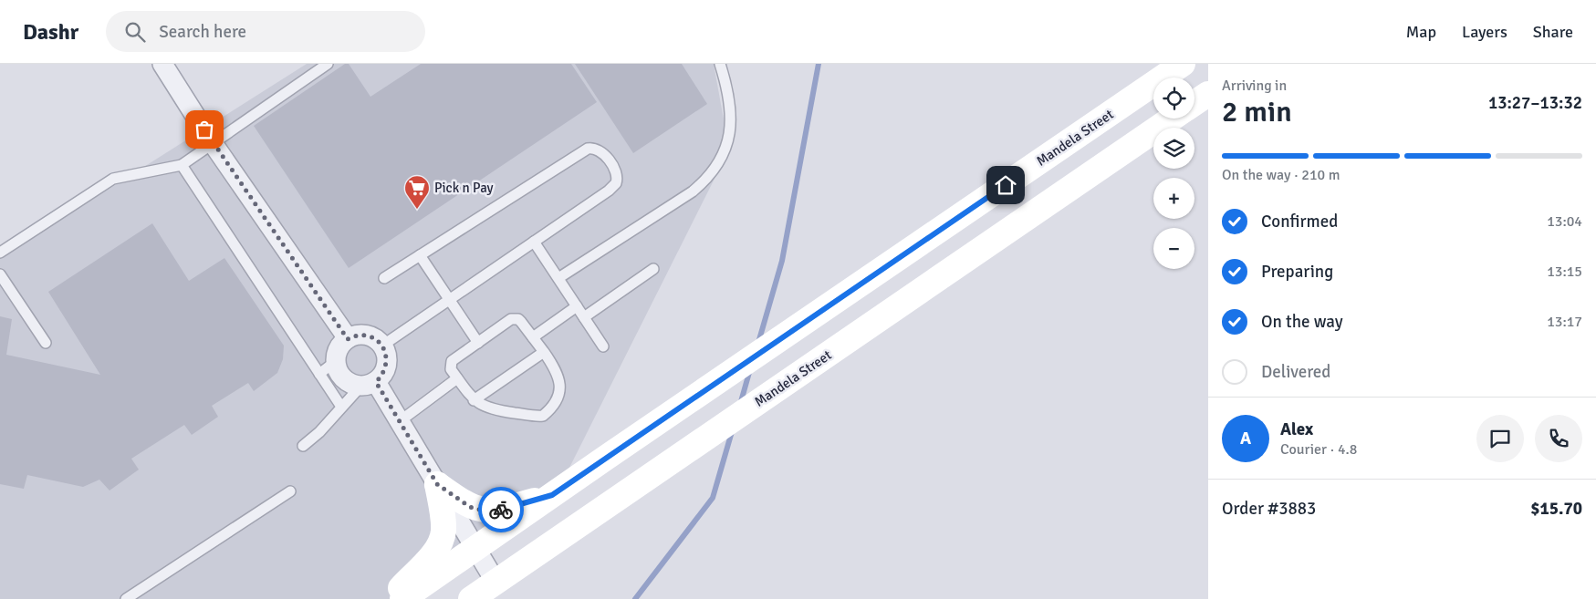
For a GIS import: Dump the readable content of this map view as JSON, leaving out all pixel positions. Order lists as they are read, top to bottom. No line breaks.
{"streets":{"main road":["Mandela Street"]},"places":{"supermarket":["Pick n Pay"]},"page":{"header":"Dashr","search":"Search here","nav":["Map","Layers","Share"],"heading":["2 min","Arriving in","13:27–13:32"],"panel":["Alex","Courier · 4.8","Order #3883","$15.70"],"map_buttons":["+","−"],"bar":"On the way · 210 m","list":[["Confirmed","13:04"],["Preparing","13:15"],["On the way","13:17"],"Delivered"],"round":"A"}}
